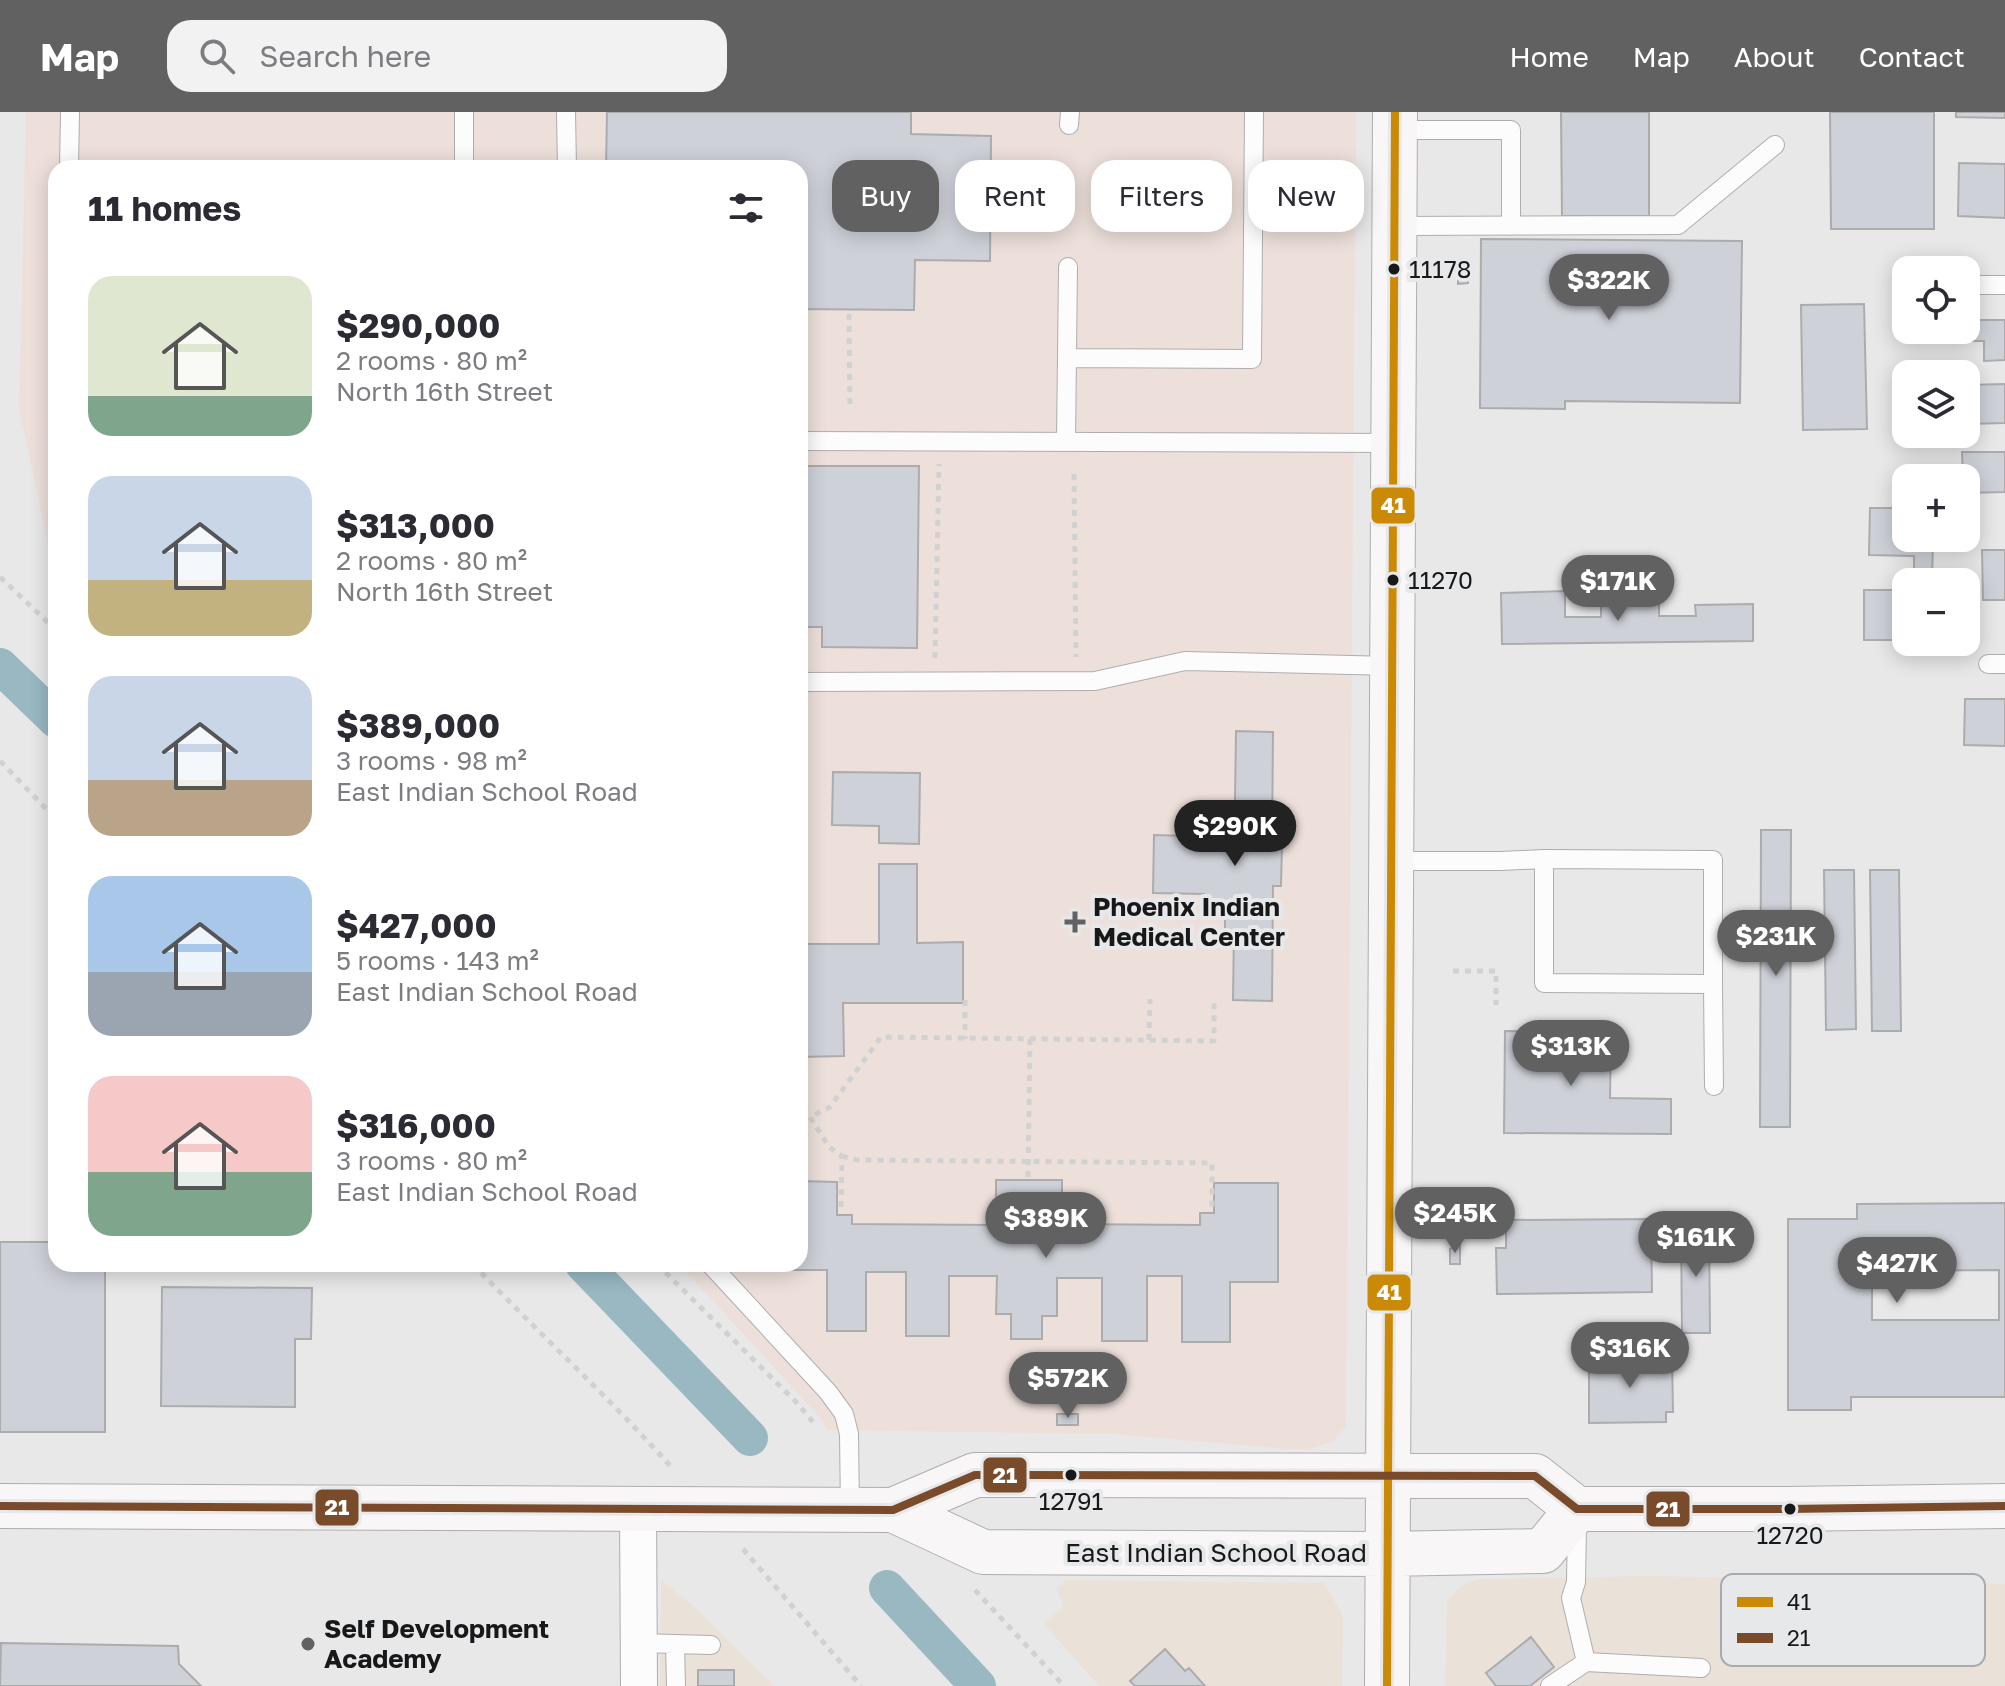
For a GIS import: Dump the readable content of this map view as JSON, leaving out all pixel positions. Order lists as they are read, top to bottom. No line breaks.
{"streets":{"main road":["East Indian School Road"]},"places":{"other":["11178","11270","12791","12720","Self Development Academy"],"health":["Phoenix Indian Medical Center"]},"lines":["transit line 41","transit line 21"],"legend":["41","21"],"page":{"header":"Map","search":"Search here","nav":["Home","Map","About","Contact"],"chip":["Buy","Rent","Filters","New"],"heading":"11 homes","price":["$322K","$171K","$290K","$231K","$313K","$245K","$389K","$161K","$427K","$316K","$572K"],"map_buttons":["+","−"],"list":[{"name":"$290,000","note":"2 rooms · 80 m² · North 16th Street"},{"name":"$313,000","note":"2 rooms · 80 m² · North 16th Street"},{"name":"$389,000","note":"3 rooms · 98 m² · East Indian School Road"},{"name":"$427,000","note":"5 rooms · 143 m² · East Indian School Road"},{"name":"$316,000","note":"3 rooms · 80 m² · East Indian School Road"}]}}
